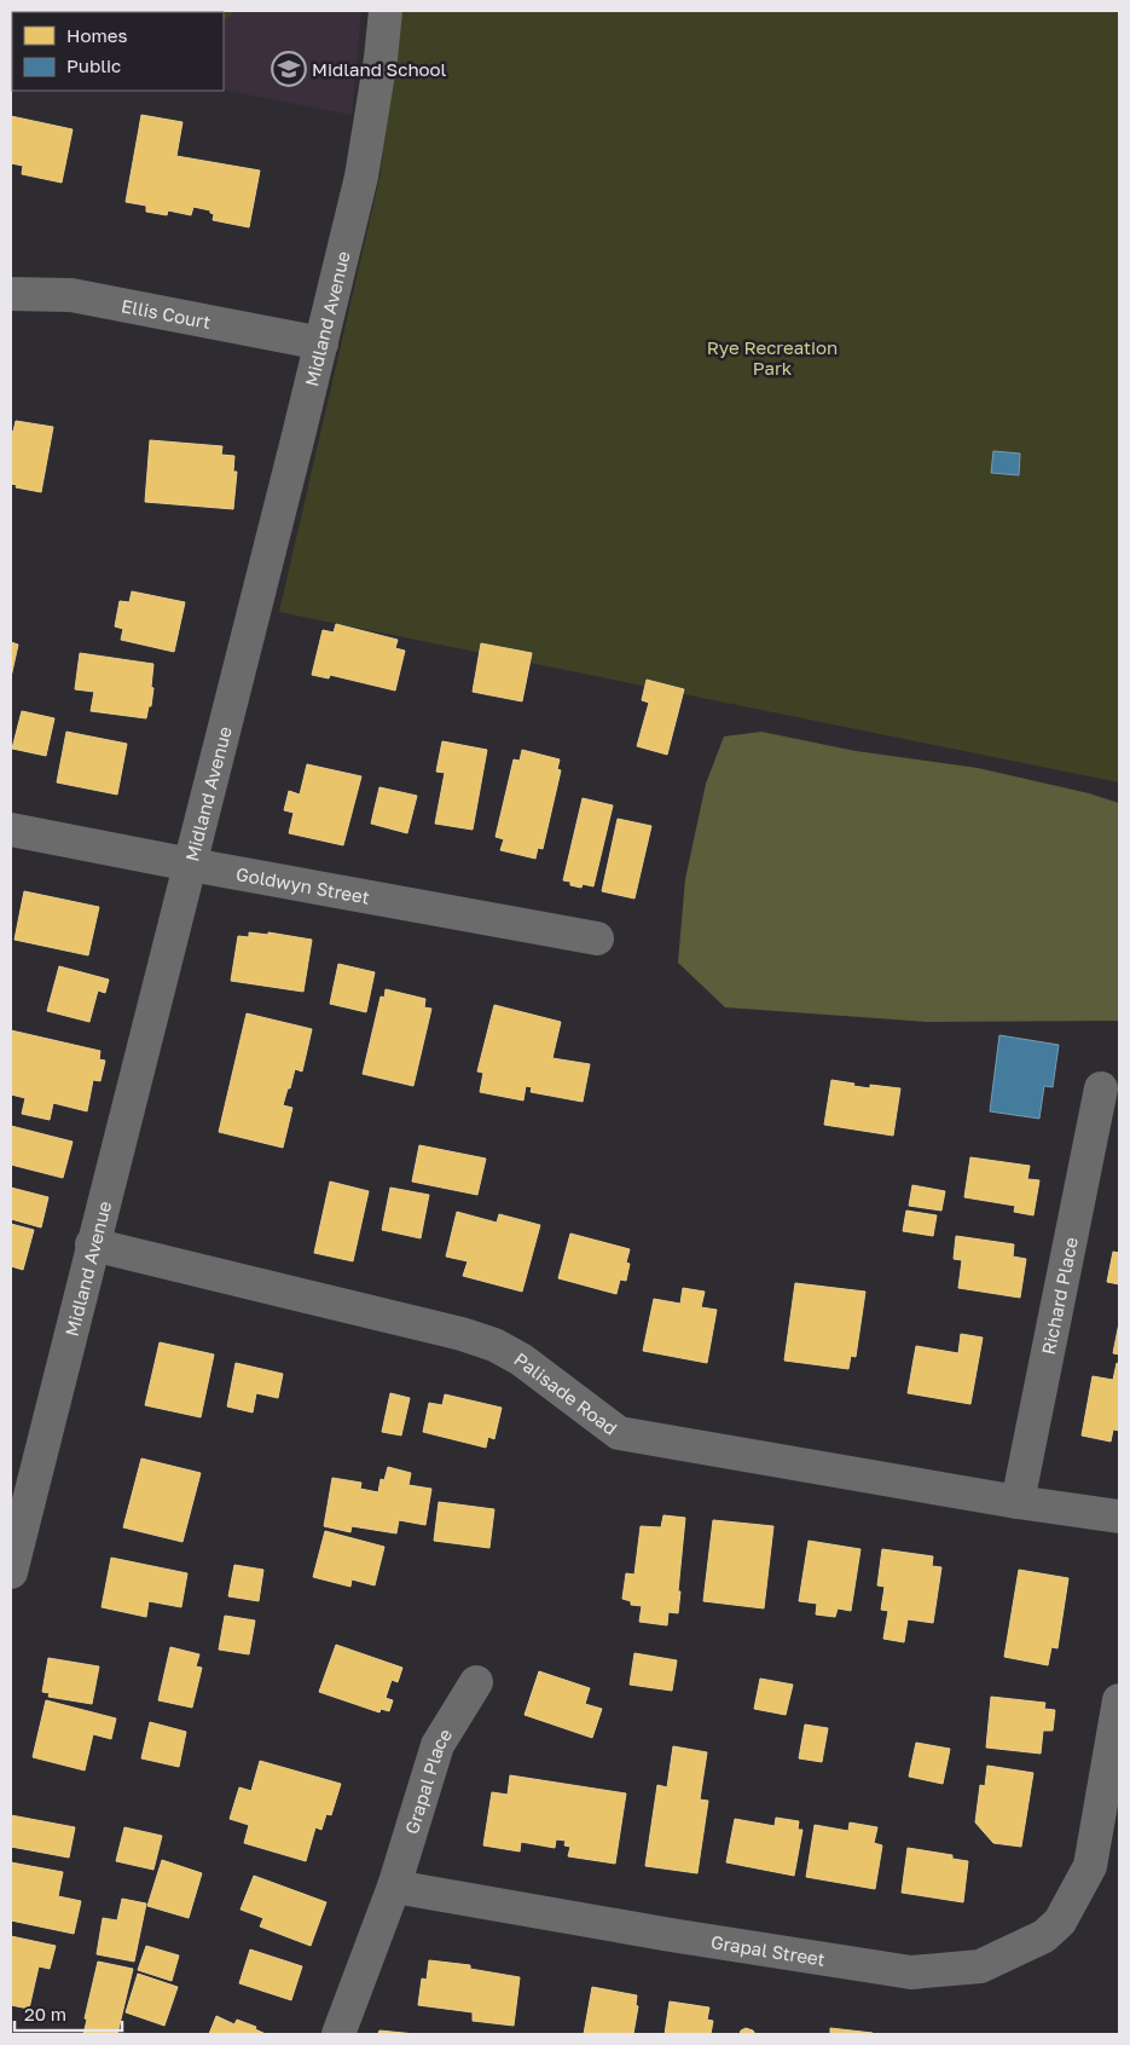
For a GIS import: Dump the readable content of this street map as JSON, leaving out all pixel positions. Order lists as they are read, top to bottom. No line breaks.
{"streets":{"street":["Ellis Court","Midland Avenue","Goldwyn Street","Richard Place","Palisade Road","Grapal Place","Grapal Street"]},"crossings":[["Ellis Court","Midland Avenue"],["Midland Avenue","Goldwyn Street"],["Midland Avenue","Palisade Road"],["Richard Place","Palisade Road"],["Grapal Place","Grapal Street"]],"parks":["Rye Recreation Park"],"places":{"school or university":["Midland School"]},"legend":["Homes","Public"],"scale_bar":"20 m"}
